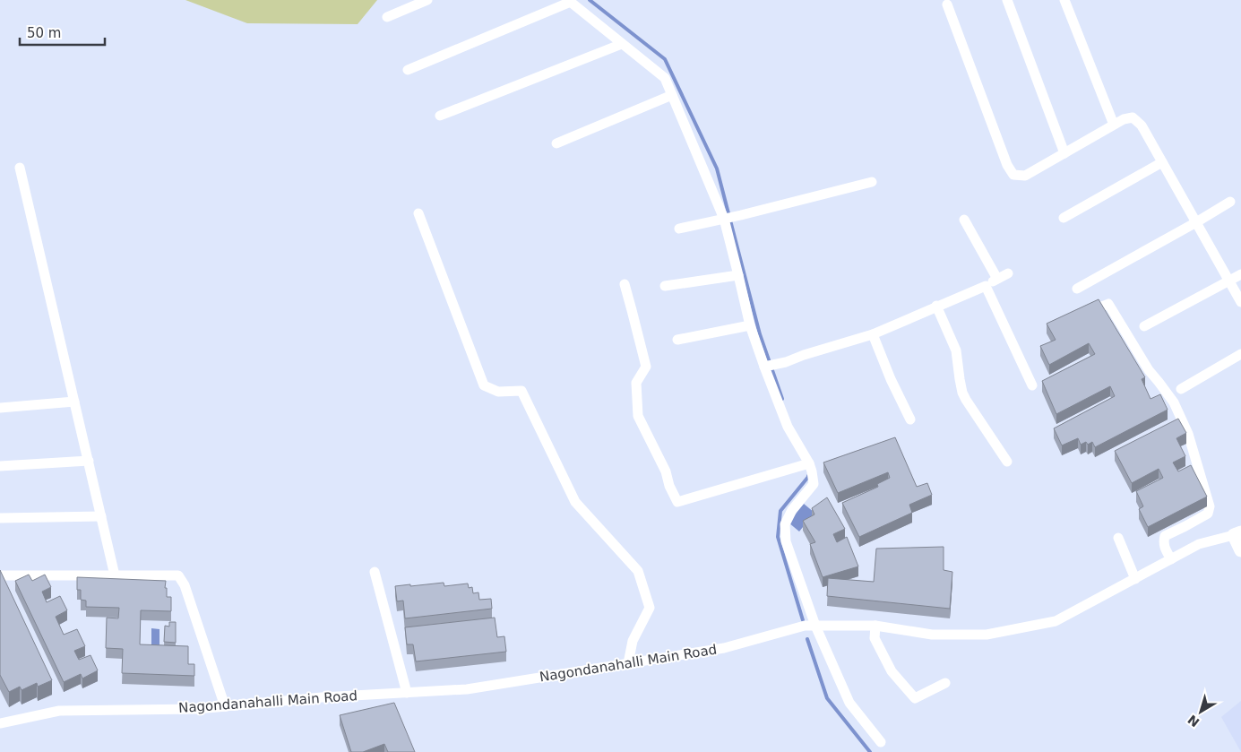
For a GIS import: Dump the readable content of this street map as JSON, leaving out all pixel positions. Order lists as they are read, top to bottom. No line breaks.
{"streets":{"street":["Nagondanahalli Main Road"]},"scale_bar":"50 m","north":"bottom left"}
